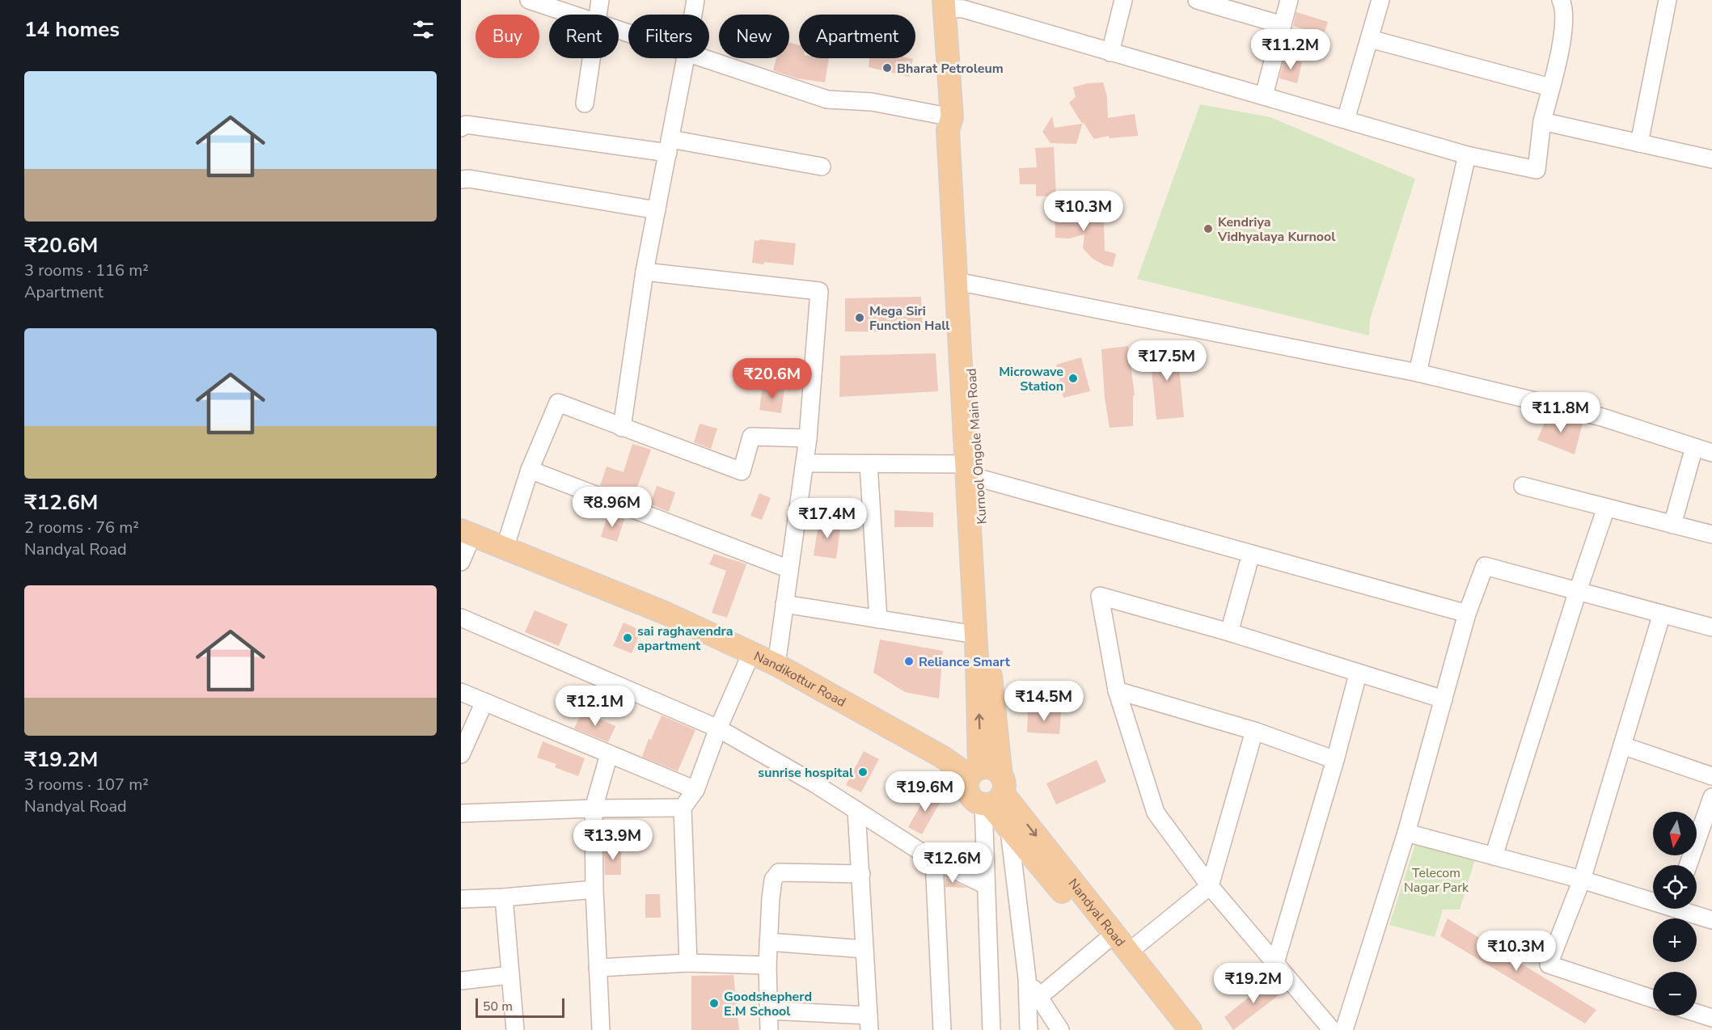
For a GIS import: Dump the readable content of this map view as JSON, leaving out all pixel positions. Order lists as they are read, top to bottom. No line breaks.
{"streets":{"main road":["Kurnool Ongole Main Road","Nandikottur Road","Nandyal Road"]},"crossings":[["Kurnool Ongole Main Road","Nandikottur Road"],["Kurnool Ongole Main Road","Nandyal Road"],["Nandikottur Road","Nandyal Road"]],"parks":["Telecom Nagar Park"],"places":["Bharat Petroleum","Kendriya Vidhyalaya Kurnool","Mega Siri Function Hall","Microwave Station","sai raghavendra apartment","Reliance Smart","sunrise hospital","Goodshepherd E.M School"],"scale_bar":"50 m","north":"bottom","page":{"heading":"14 homes","chip":["Buy","Rent","Filters","New","Apartment"],"price":["₹11.2M","₹10.3M","₹17.5M","₹20.6M","₹11.8M","₹8.96M","₹17.4M","₹14.5M","₹12.1M","₹19.6M","₹13.9M","₹12.6M","₹10.3M","₹19.2M"],"list":[{"name":"₹20.6M","note":"3 rooms · 116 m² · Apartment"},{"name":"₹12.6M","note":"2 rooms · 76 m² · Nandyal Road"},{"name":"₹19.2M","note":"3 rooms · 107 m² · Nandyal Road"}],"map_buttons":["+","−"],"scale":"50 m"}}
